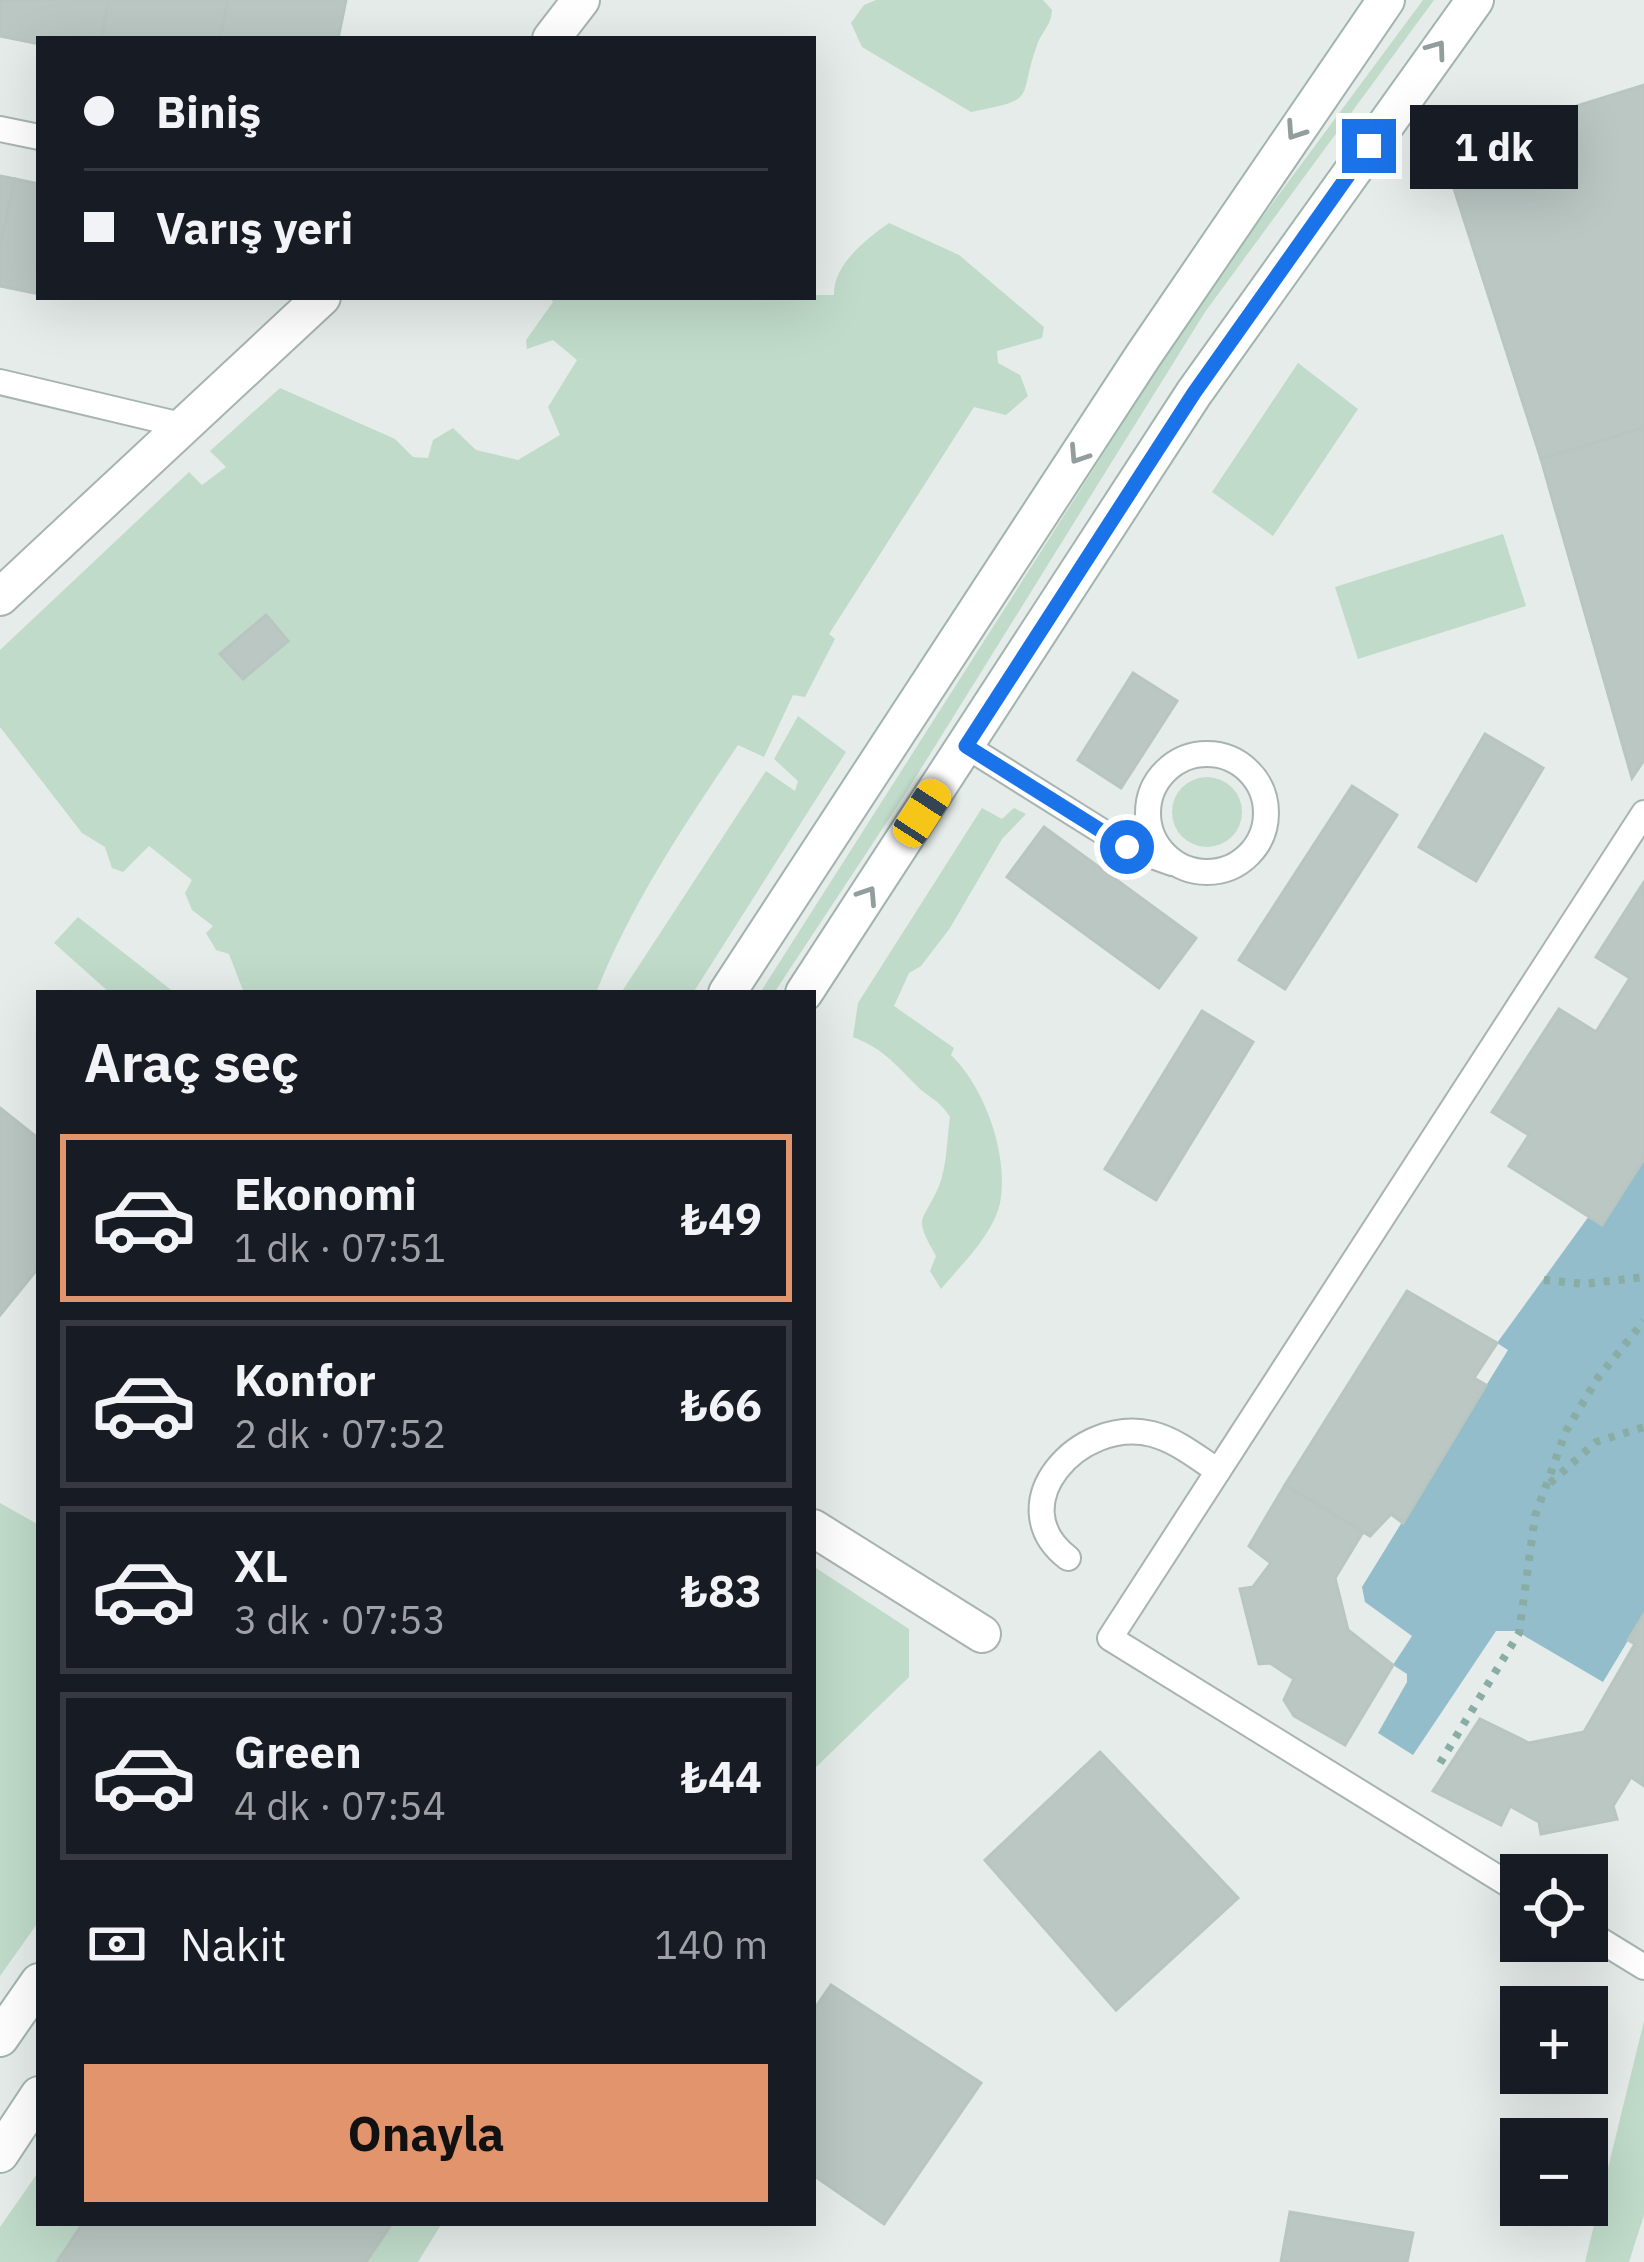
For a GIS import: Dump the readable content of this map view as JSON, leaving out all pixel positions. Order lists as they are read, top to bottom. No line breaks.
{"page":{"banner":["Biniş","Varış yeri"],"bubble":"1 dk","heading":"Araç seç","list":[{"name":"Ekonomi","note":"1 dk · 07:51","value":"₺49"},{"name":"Konfor","note":"2 dk · 07:52","value":"₺66"},{"name":"XL","note":"3 dk · 07:53","value":"₺83"},{"name":"Green","note":"4 dk · 07:54","value":"₺44"}],"map_buttons":["+","−"],"pay":["Nakit","140 m"],"buttons":"Onayla"}}
